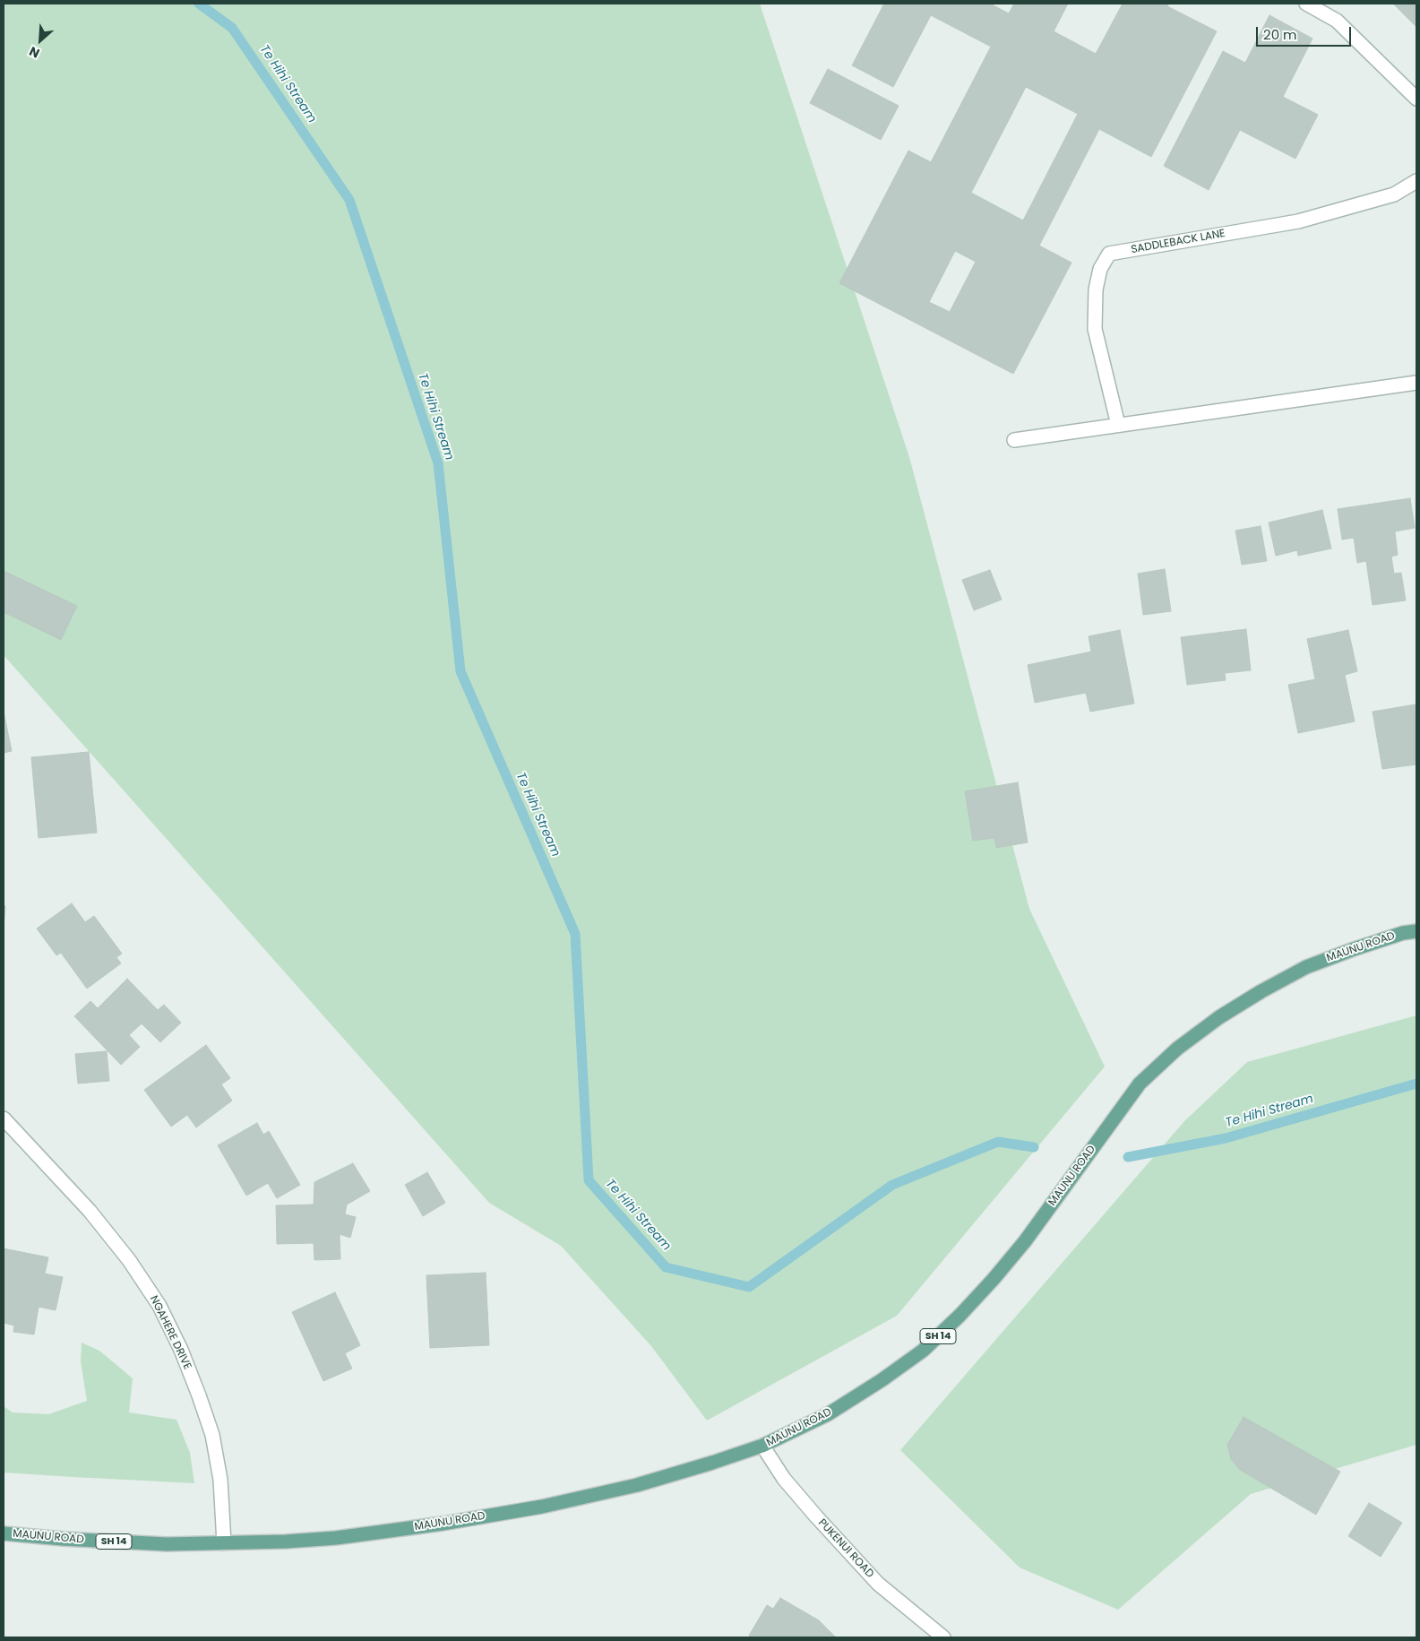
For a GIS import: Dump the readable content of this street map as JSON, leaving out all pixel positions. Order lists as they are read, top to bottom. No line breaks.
{"streets":{"main road":["MAUNU ROAD","SH 14"],"street":["SADDLEBACK LANE","NGAHERE DRIVE","PUKENUI ROAD"]},"crossings":[["MAUNU ROAD","NGAHERE DRIVE"],["MAUNU ROAD","PUKENUI ROAD"]],"water":["Te Hihi Stream"],"scale_bar":"20 m","north":"bottom left"}
